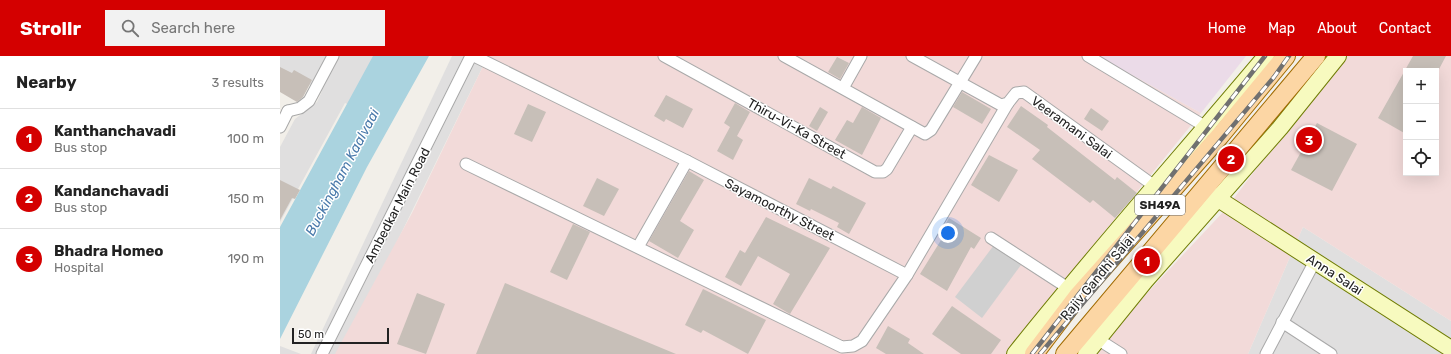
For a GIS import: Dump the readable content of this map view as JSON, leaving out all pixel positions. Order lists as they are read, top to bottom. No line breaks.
{"streets":{"main road":["SH49A","Rajiv Gandhi Salai"],"street":["Veeramani Salai","Thiru-Vi-Ka Street","Ambedkar Main Road","Sayamoorthy Street","Anna Salai"]},"crossings":[["Veeramani Salai","Rajiv Gandhi Salai"],["Ambedkar Main Road","Sayamoorthy Street"],["Anna Salai","Rajiv Gandhi Salai"]],"water":["Buckingham Kaalvaai"],"scale_bar":"50 m","page":{"header":"Strollr","search":"Search here","nav":["Home","Map","About","Contact"],"heading":["Nearby","3 results"],"map_buttons":["+","−"],"list":[{"mark":"1","name":"Kanthanchavadi","note":"Bus stop","value":"100 m"},{"mark":"2","name":"Kandanchavadi","note":"Bus stop","value":"150 m"},{"mark":"3","name":"Bhadra Homeo","note":"Hospital","value":"190 m"}],"pins":["3","2","1"],"scale":"50 m"}}
